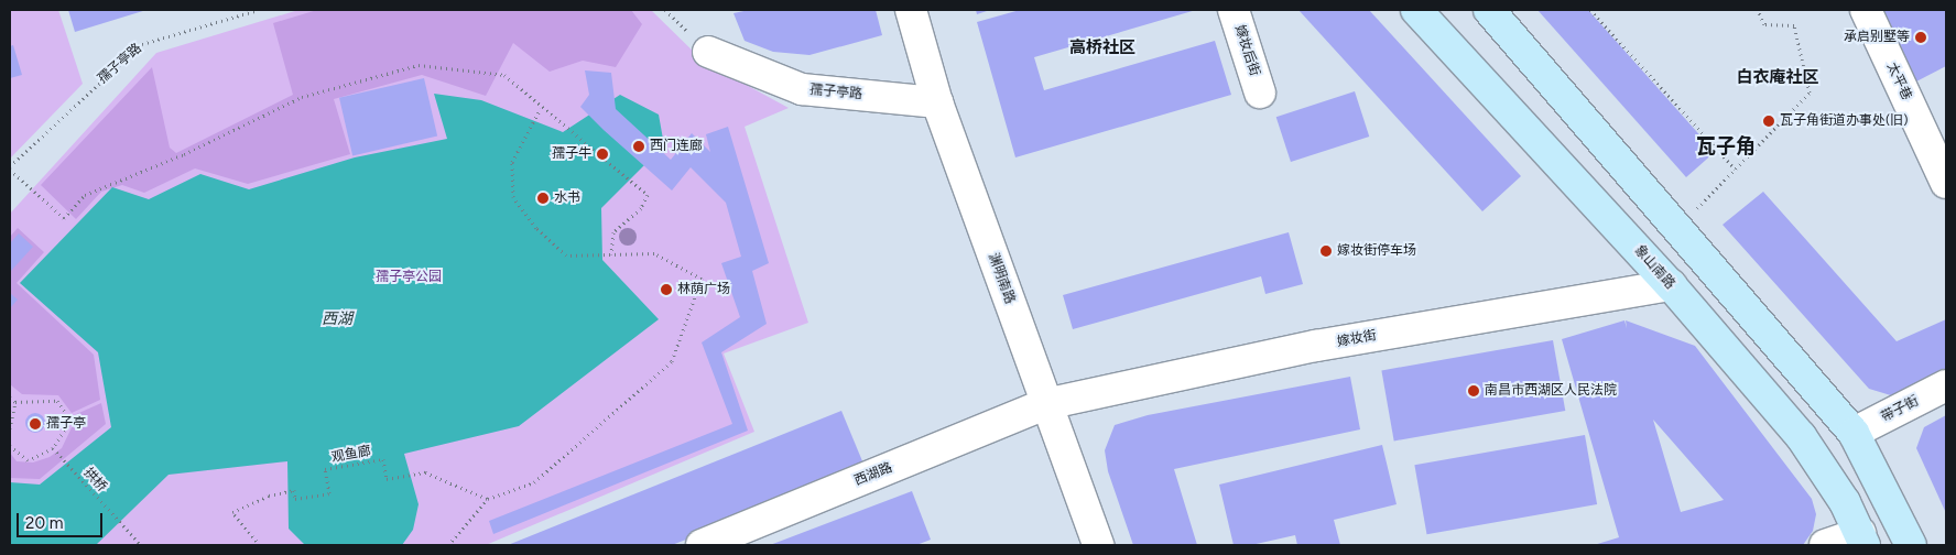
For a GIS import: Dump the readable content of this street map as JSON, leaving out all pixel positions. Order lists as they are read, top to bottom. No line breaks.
{"streets":{"main road":["象山南路"],"street":["嫁妆后街","孺子亭路","太平巷","渊明南路","嫁妆街","带子街","西湖路"],"path":["观鱼廊","拱桥"]},"crossings":[["孺子亭路","渊明南路"],["象山南路","嫁妆街"],["渊明南路","嫁妆街"],["渊明南路","西湖路"],["嫁妆街","西湖路"]],"districts":["高桥社区","白衣庵社区","瓦子角"],"water":["西湖"],"parks":["孺子亭公园"],"places":["承启别墅等","瓦子角街道办事处(旧)","西门连廊","孺子牛","水书","嫁妆街停车场","林荫广场","南昌市西湖区人民法院","孺子亭"],"scale_bar":"20 m"}
